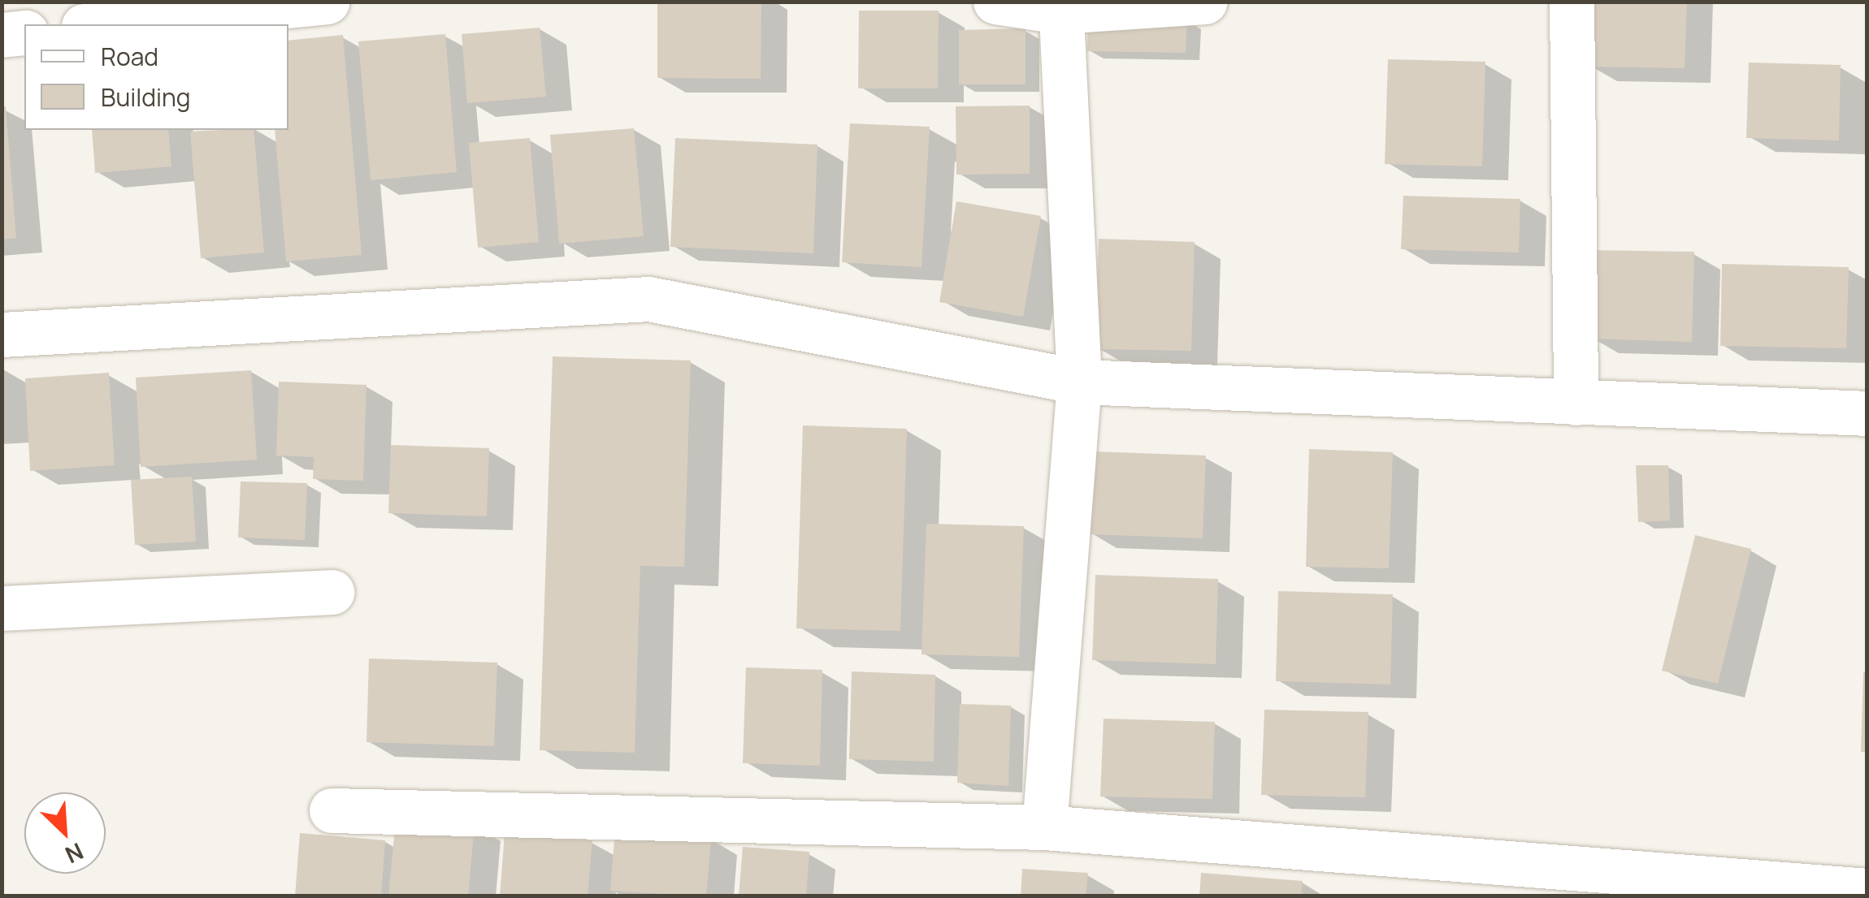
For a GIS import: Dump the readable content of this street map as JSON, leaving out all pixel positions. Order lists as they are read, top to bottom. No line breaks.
{"legend":["Road","Building"],"north":"bottom right"}
